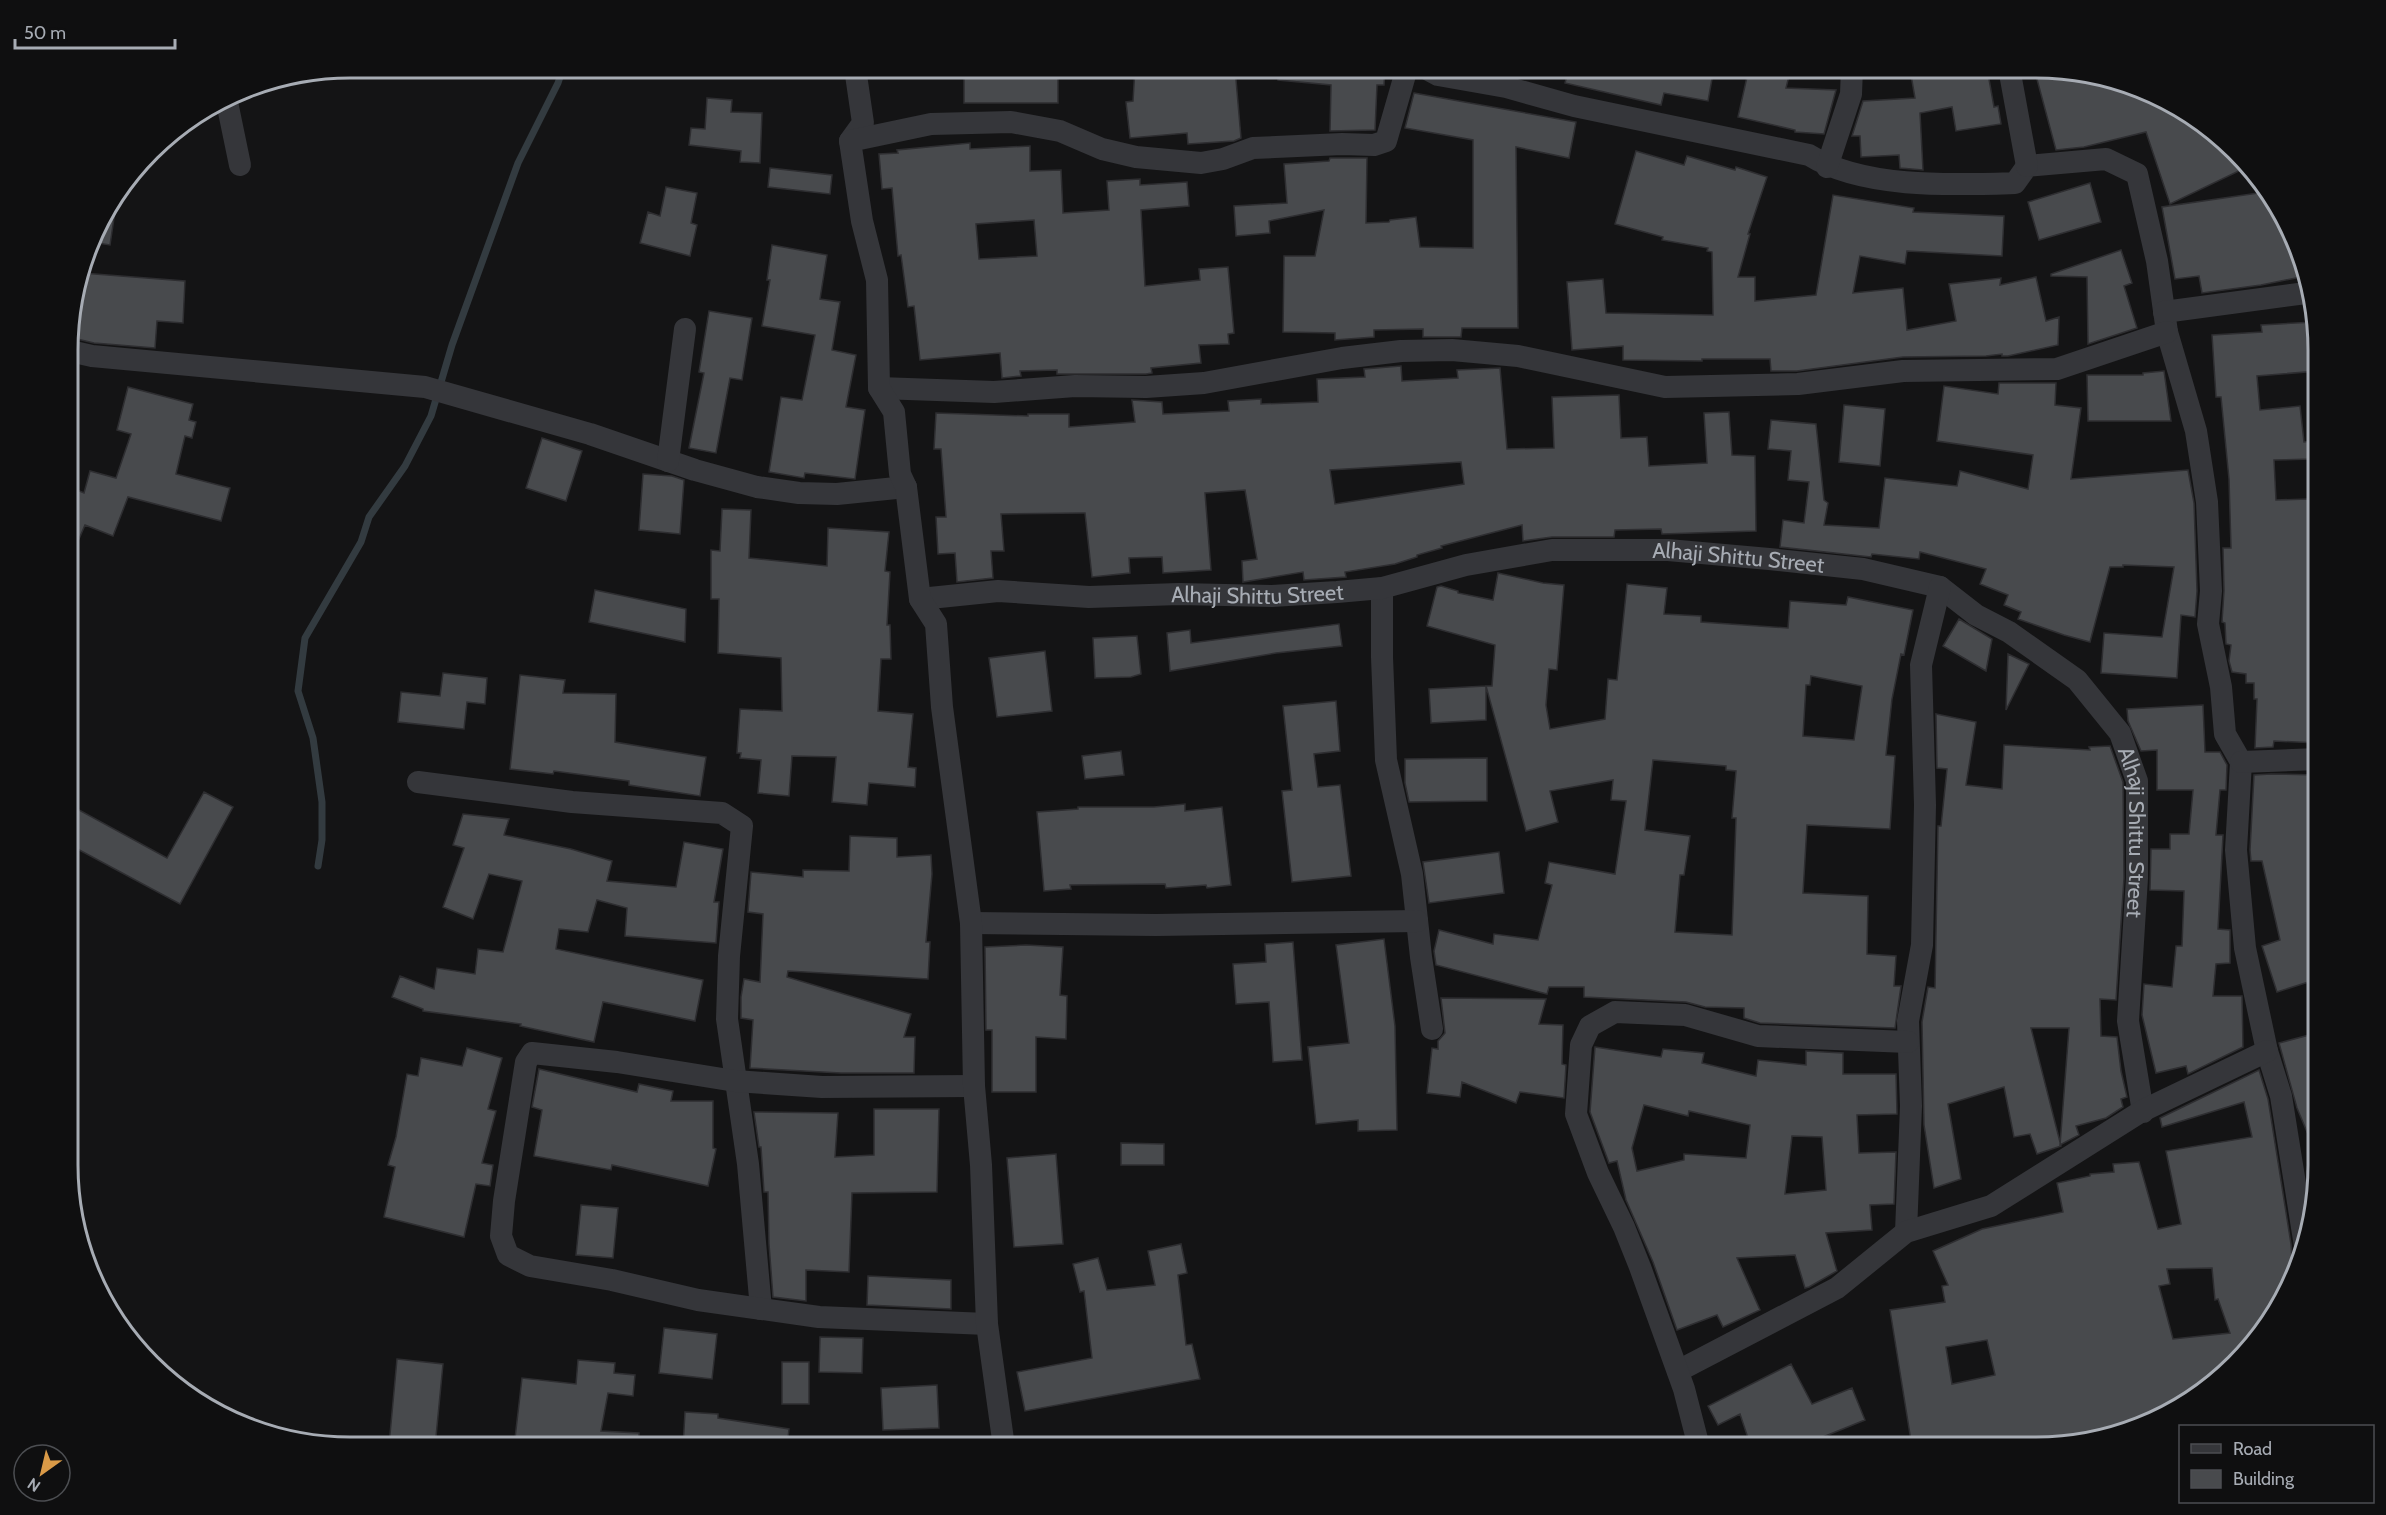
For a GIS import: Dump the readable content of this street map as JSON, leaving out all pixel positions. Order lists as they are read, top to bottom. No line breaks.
{"streets":{"street":["Alhaji Shittu Street"]},"legend":["Road","Building"],"scale_bar":"50 m","north":"bottom left"}
